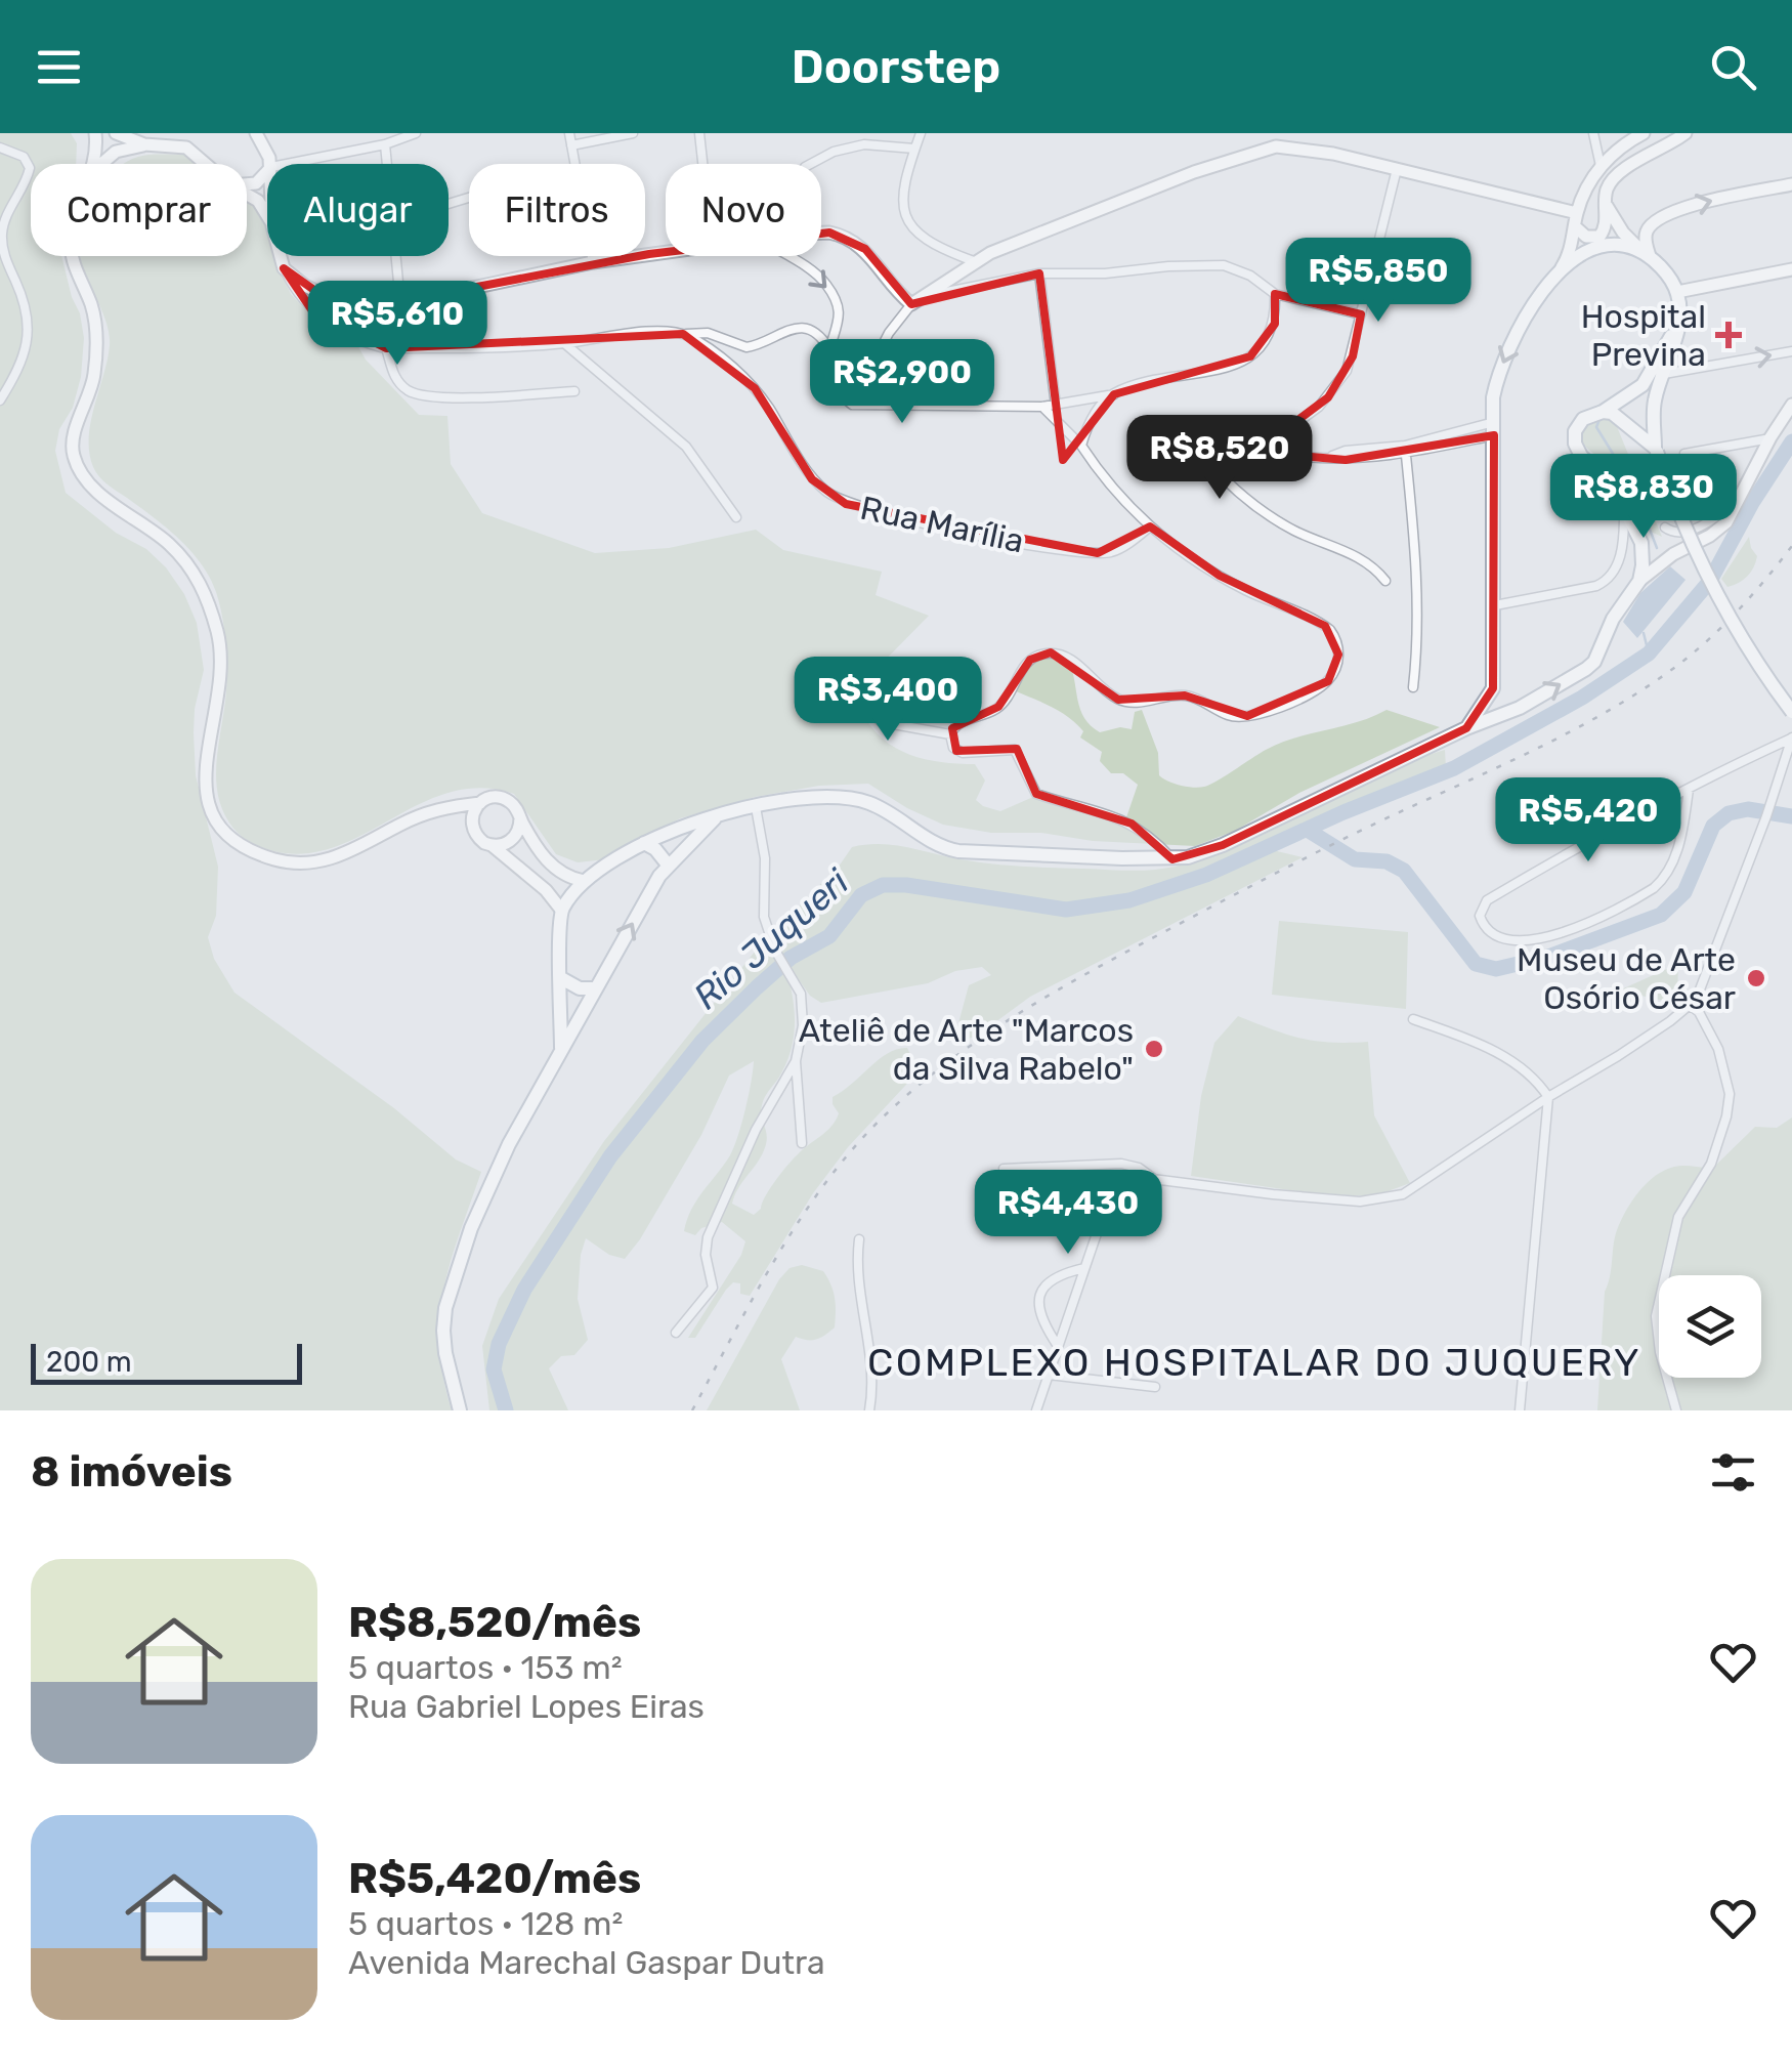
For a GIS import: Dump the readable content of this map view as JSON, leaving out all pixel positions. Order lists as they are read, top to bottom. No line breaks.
{"streets":{"street":["Rua Marília"]},"districts":["COMPLEXO HOSPITALAR DO JUQUERY"],"water":["Rio Juqueri"],"places":{"health":["Hospital Previna"],"other":["Museu de Arte Osório César","Ateliê de Arte \"Marcos da Silva Rabelo\""]},"scale_bar":"200 m","page":{"header":"Doorstep","chip":["Comprar","Alugar","Filtros","Novo"],"price":["R$5,850","R$5,610","R$2,900","R$8,520","R$8,830","R$3,400","R$5,420","R$4,430"],"scale":"200 m","heading":"8 imóveis","list":[{"name":"R$8,520/mês","note":"5 quartos · 153 m² · Rua Gabriel Lopes Eiras"},{"name":"R$5,420/mês","note":"5 quartos · 128 m² · Avenida Marechal Gaspar Dutra"}]}}
